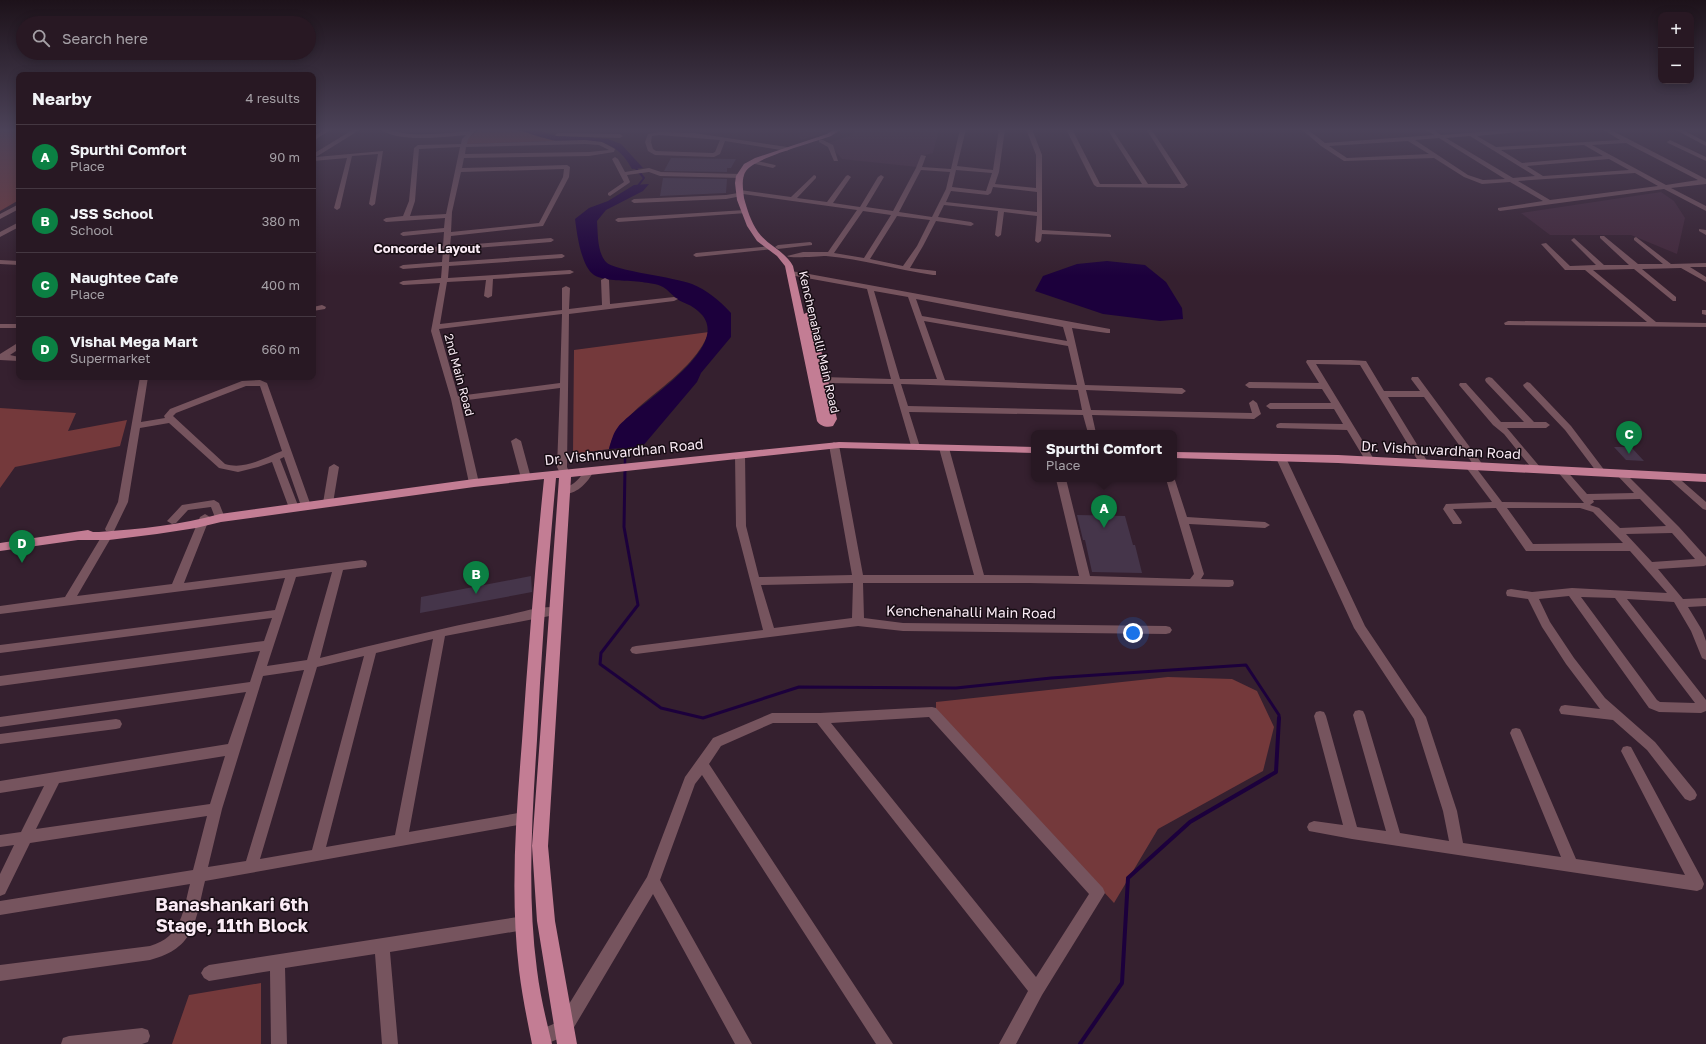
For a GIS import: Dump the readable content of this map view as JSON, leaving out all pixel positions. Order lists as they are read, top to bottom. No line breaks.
{"streets":{"main road":["Kenchenahalli Main Road","Dr. Vishnuvardhan Road"],"street":["2nd Main Road"]},"crossings":[["2nd Main Road","Dr. Vishnuvardhan Road"]],"districts":["Concorde Layout","Banashankari 6th Stage, 11th Block"],"page":{"map_buttons":["+","−"],"search":"Search here","heading":["Nearby","4 results"],"list":[{"mark":"A","name":"Spurthi Comfort","note":"Place","value":"90 m"},{"mark":"B","name":"JSS School","note":"School","value":"380 m"},{"mark":"C","name":"Naughtee Cafe","note":"Place","value":"400 m"},{"mark":"D","name":"Vishal Mega Mart","note":"Supermarket","value":"660 m"}],"pins":["C","A","D","B"],"popup":["Spurthi Comfort","Place"]}}
